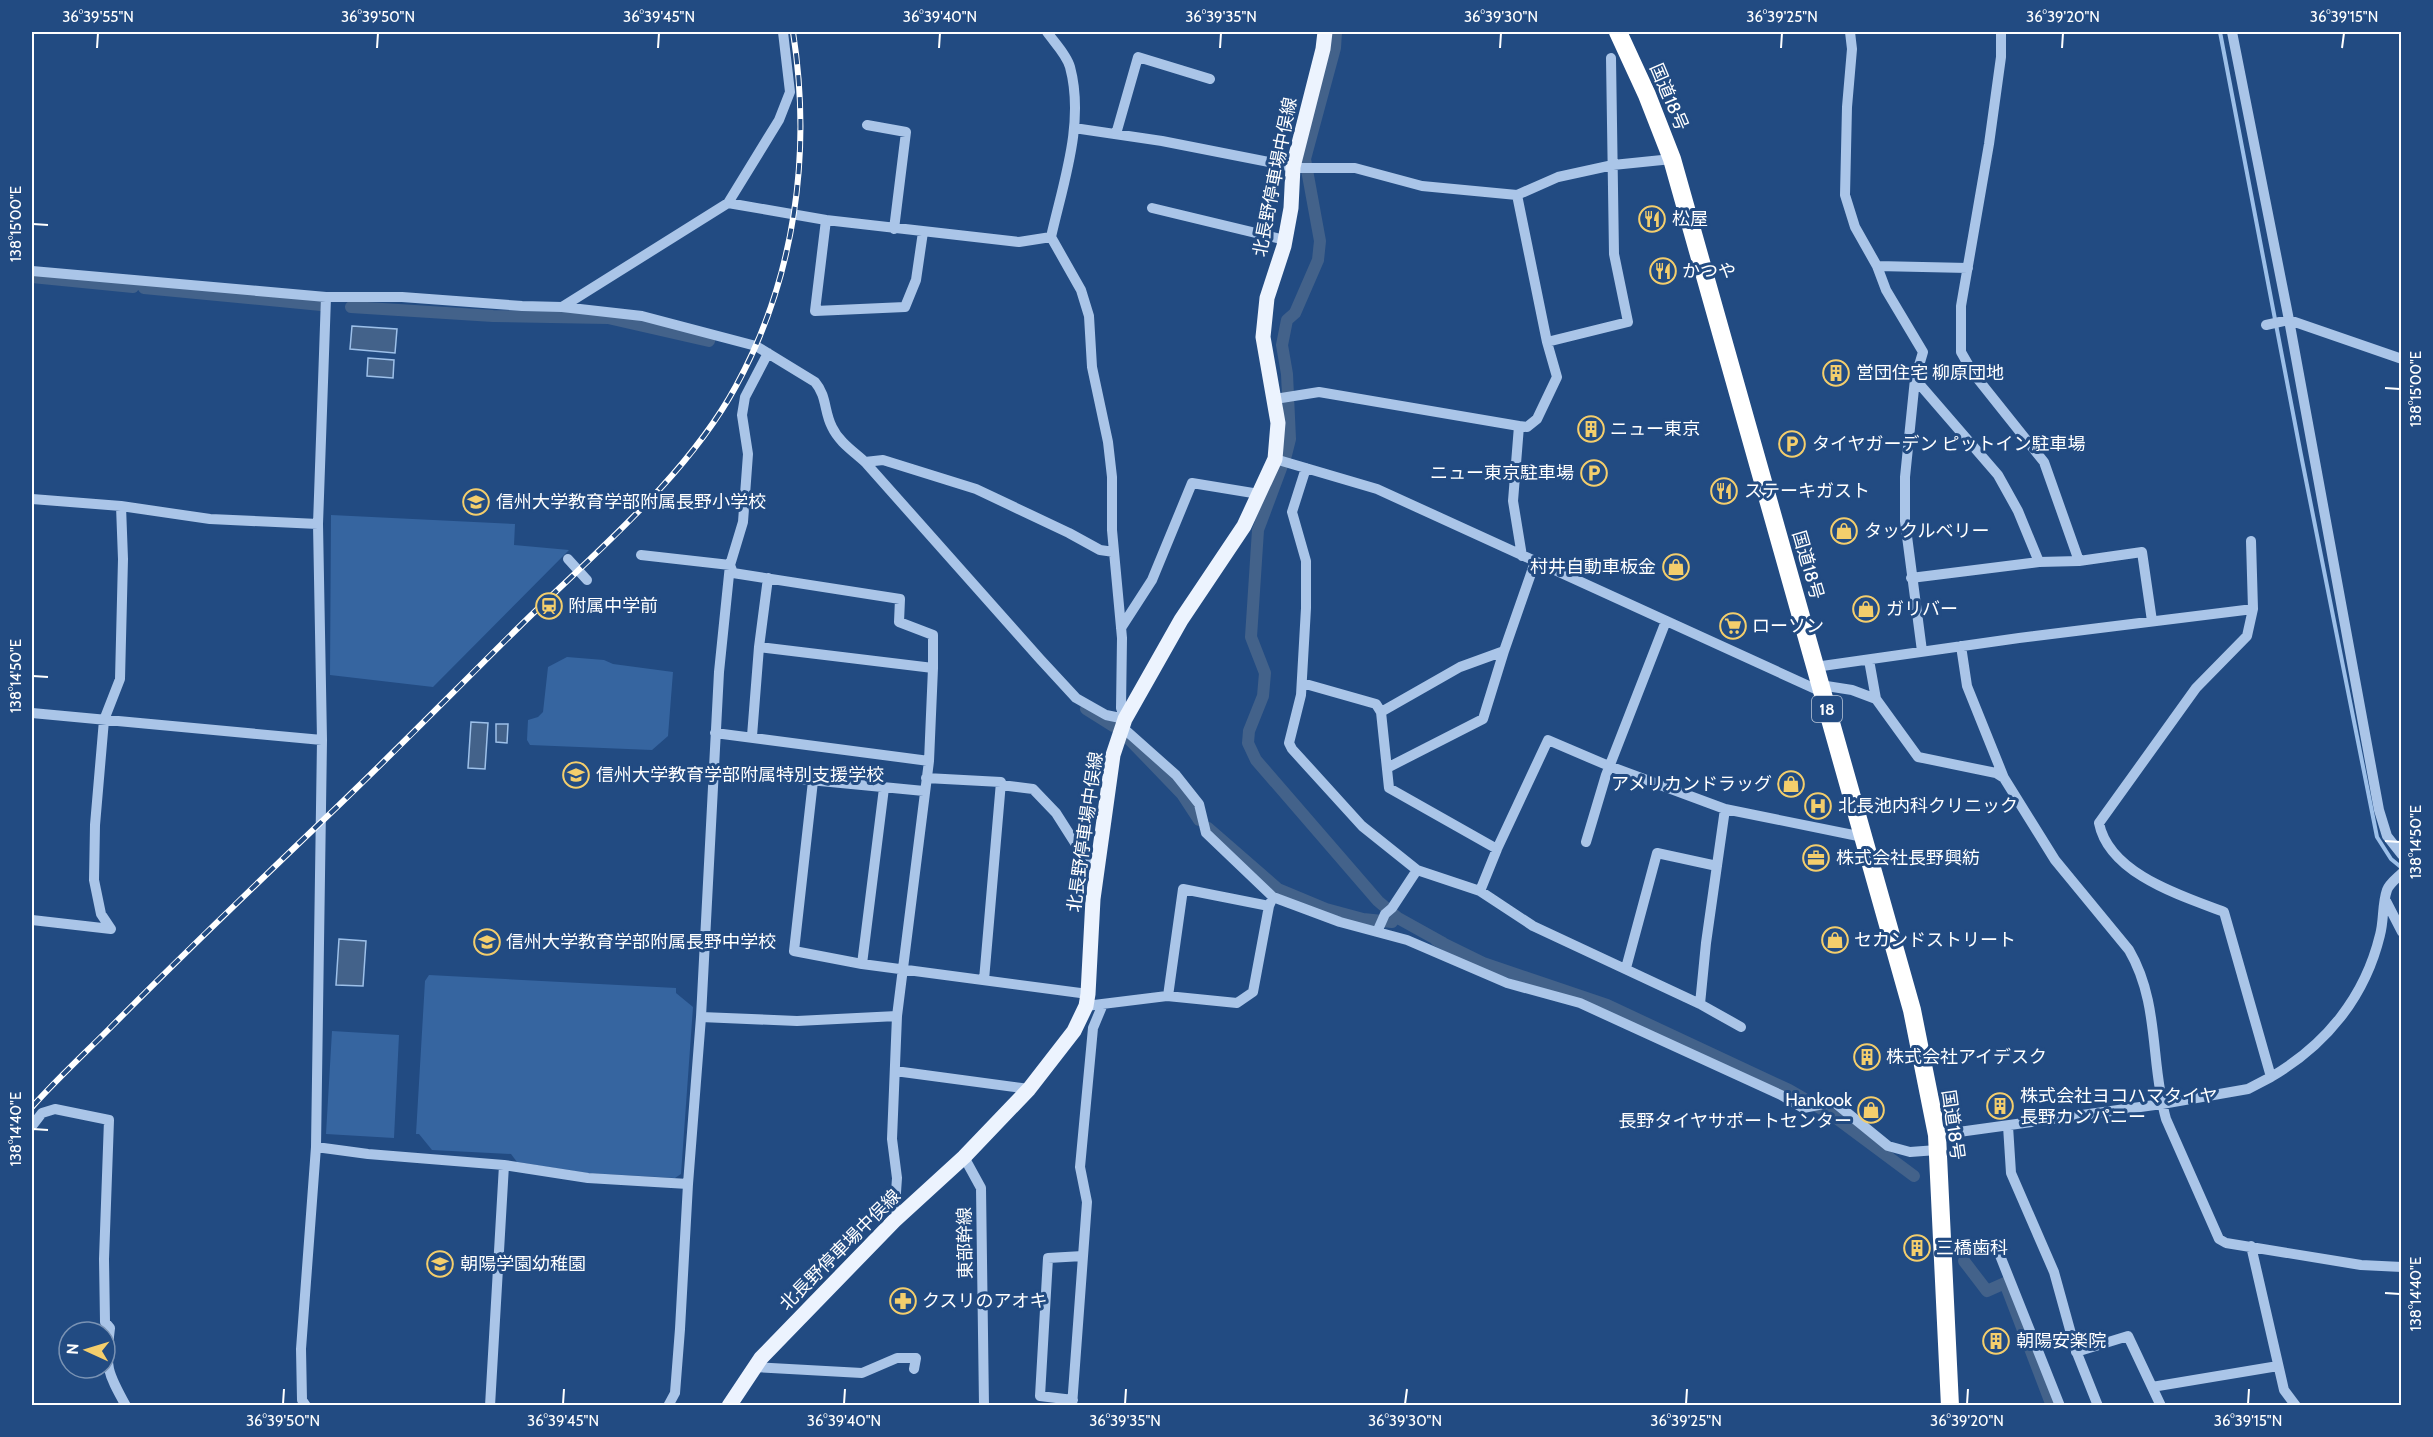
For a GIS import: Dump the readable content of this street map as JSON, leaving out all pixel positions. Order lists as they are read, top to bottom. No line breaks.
{"streets":{"highway":["国道18号","18"],"main road":["北長野停車場中俣線"],"street":["東部幹線"]},"crossings":[["北長野停車場中俣線","東部幹線"]],"places":{"restaurant":["松屋","かつや","ステーキガスト"],"building":["営団住宅 柳原団地","ニュー東京","株式会社アイデスク","株式会社ヨコハマタイヤ 長野カンパニー","三橋歯科","朝陽安楽院"],"parking":["タイヤガーデン ピットイン駐車場","ニュー東京駐車場"],"school or university":["信州大学教育学部附属長野小学校","信州大学教育学部附属特別支援学校","信州大学教育学部附属長野中学校","朝陽学園幼稚園"],"shop":["タックルベリー","村井自動車板金","ガリバー","アメリカンドラッグ","セカンドストリート","Hankook 長野タイヤサポートセンター"],"station":["附属中学前"],"supermarket":["ローソン"],"hospital":["北長池内科クリニック"],"office":["株式会社長野興紡"],"pharmacy":["クスリのアオキ"]},"north":"left","coordinates":["36°39'55\"N","36°39'50\"N","36°39'45\"N","36°39'40\"N","36°39'35\"N","36°39'30\"N","36°39'25\"N","36°39'20\"N","36°39'15\"N","138°15'00\"E","138°14'50\"E","138°14'40\"E"]}
